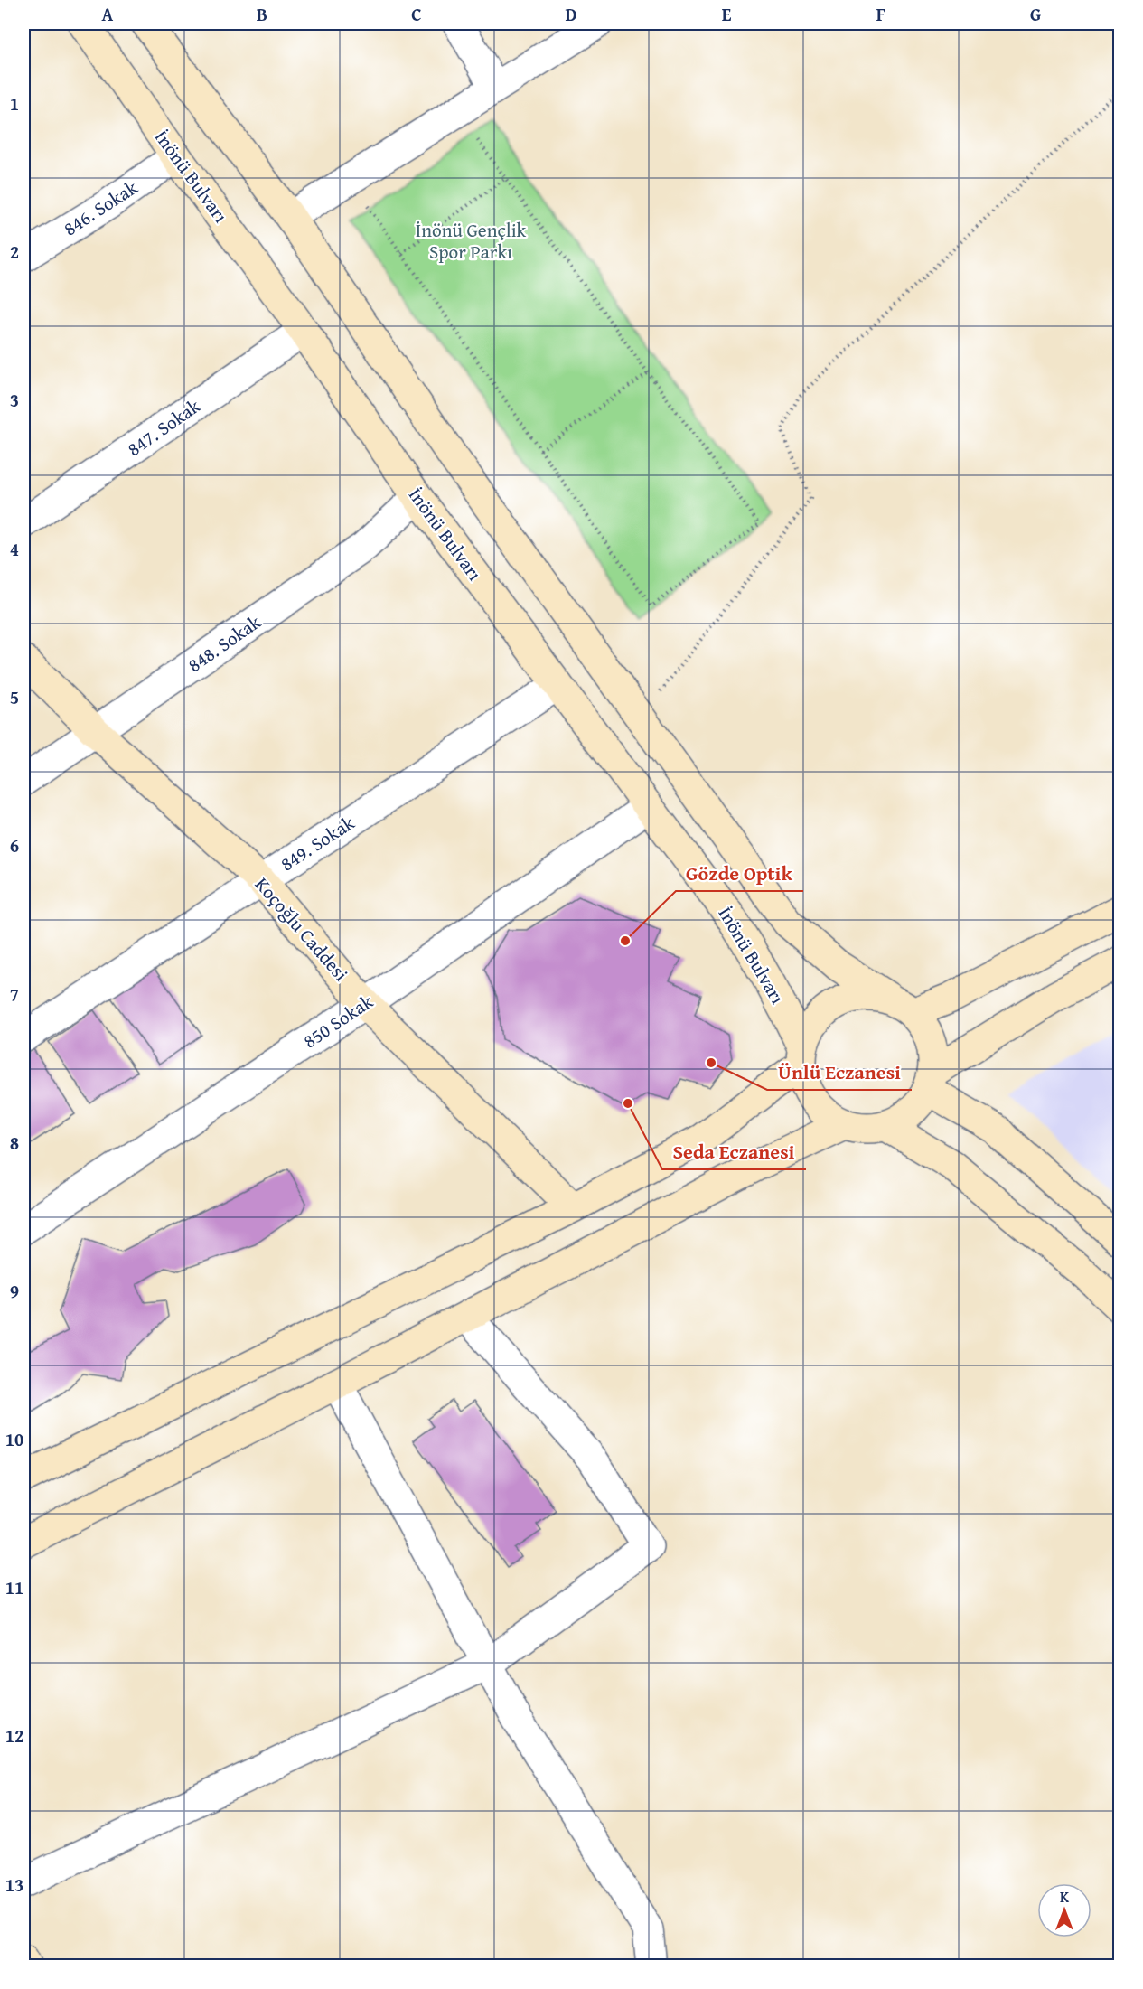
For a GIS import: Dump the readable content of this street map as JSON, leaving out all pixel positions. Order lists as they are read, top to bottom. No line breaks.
{"streets":{"main road":["İnönü Bulvarı","Koçoğlu Caddesi"],"street":["846. Sokak","847. Sokak","848. Sokak","849. Sokak","850 Sokak"]},"crossings":[["İnönü Bulvarı","846. Sokak"],["İnönü Bulvarı","847. Sokak"],["İnönü Bulvarı","848. Sokak"],["İnönü Bulvarı","849. Sokak"],["İnönü Bulvarı","850 Sokak"],["848. Sokak","Koçoğlu Caddesi"],["849. Sokak","Koçoğlu Caddesi"],["Koçoğlu Caddesi","850 Sokak"]],"parks":["İnönü Gençlik Spor Parkı"],"places":["Gözde Optik","Ünlü Eczanesi","Seda Eczanesi"],"north":"top","grid":{"columns":["A","B","C","D","E","F","G"],"rows":["1","2","3","4","5","6","7","8","9","10","11","12","13"]}}
